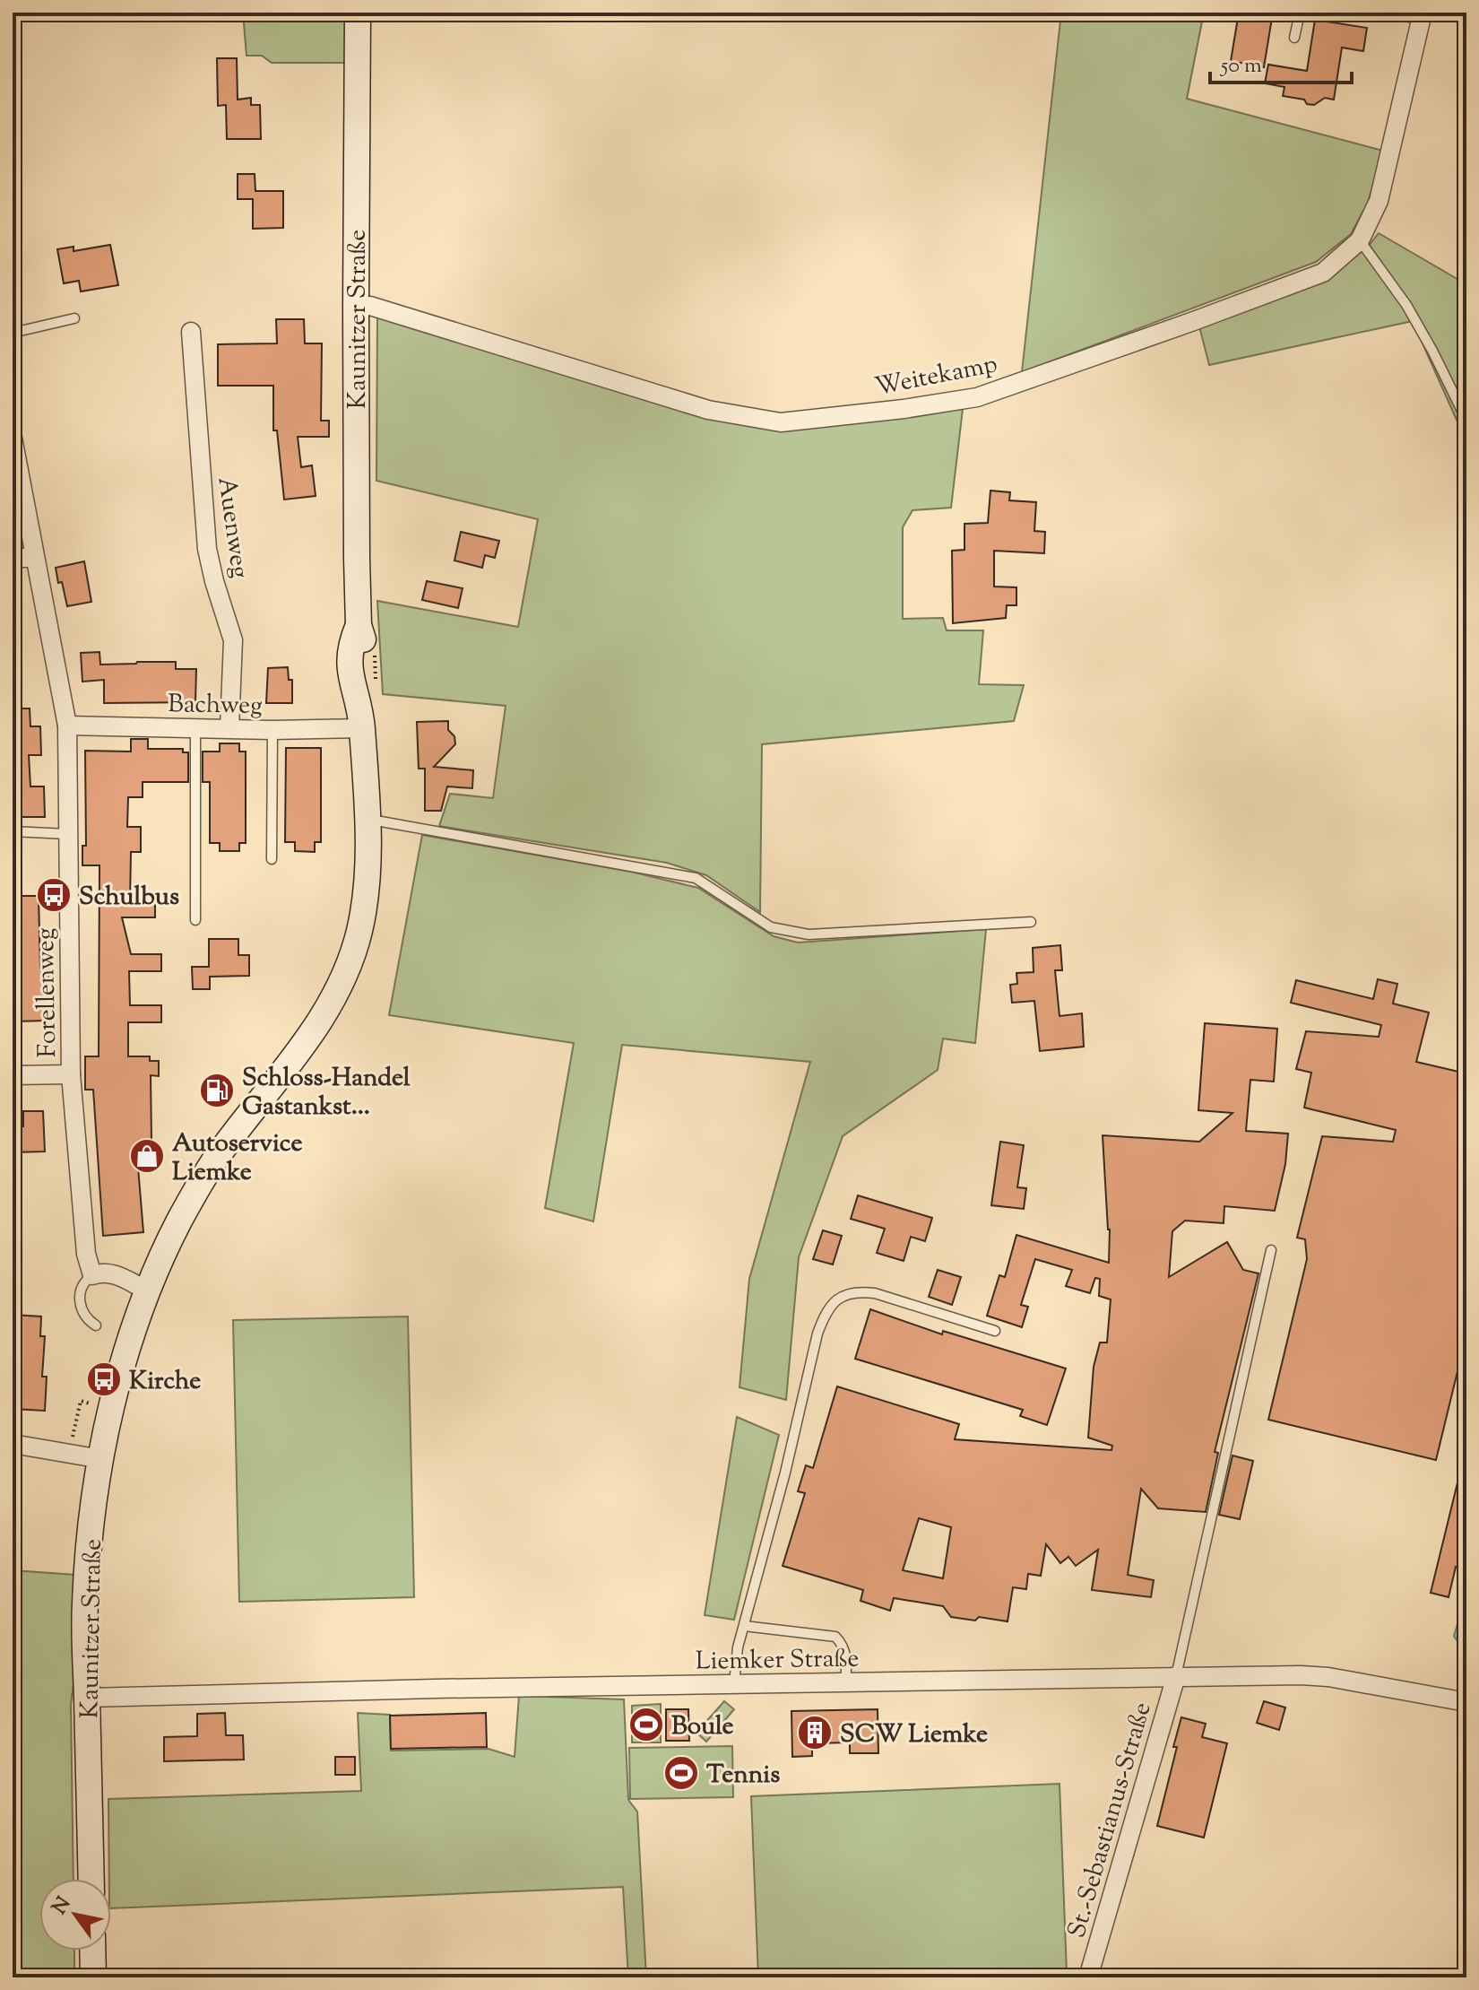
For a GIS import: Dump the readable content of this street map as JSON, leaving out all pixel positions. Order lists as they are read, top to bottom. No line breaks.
{"streets":{"street":["Kaunitzer Straße","Weitekamp","Auenweg","Bachweg","Forellenweg","Liemker Straße","St.-Sebastianus-Straße"]},"crossings":[["Kaunitzer Straße","Weitekamp"],["Kaunitzer Straße","Bachweg"],["Kaunitzer Straße","Liemker Straße"],["Auenweg","Bachweg"],["Bachweg","Forellenweg"],["Liemker Straße","St.-Sebastianus-Straße"]],"places":{"bus stop":["Schulbus","Kirche"],"fuel station":["Schloss-Handel Gastankst..."],"shop":["Autoservice Liemke"],"sports":["Boule","Tennis"],"building":["SCW Liemke"]},"scale_bar":"50 m","north":"top left"}
